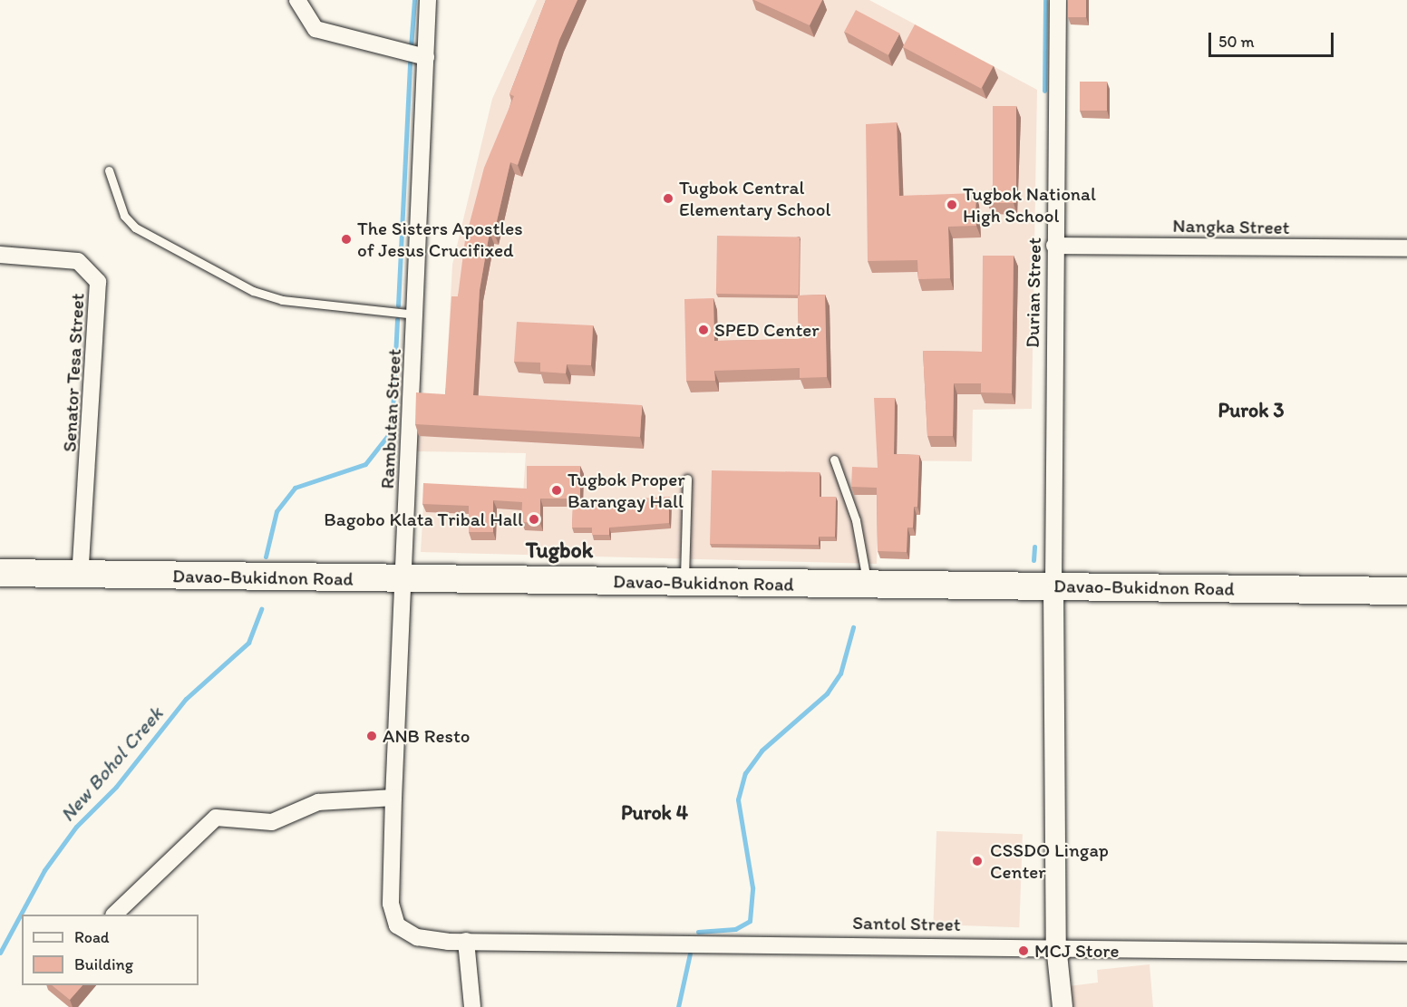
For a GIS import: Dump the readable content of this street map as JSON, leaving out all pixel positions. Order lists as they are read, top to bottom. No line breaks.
{"streets":{"highway":["Davao-Bukidnon Road"],"street":["Nangka Street","Durian Street","Senator Tesa Street","Rambutan Street","Santol Street"]},"crossings":[["Nangka Street","Durian Street"],["Durian Street","Davao-Bukidnon Road"],["Senator Tesa Street","Davao-Bukidnon Road"],["Rambutan Street","Davao-Bukidnon Road"],["Rambutan Street","Santol Street"]],"districts":["Purok 3","Tugbok","Purok 4"],"water":["New Bohol Creek"],"places":["Tugbok Central Elementary School","Tugbok National High School","The Sisters Apostles of Jesus Crucifixed","SPED Center","Tugbok Proper Barangay Hall","Bagobo Klata Tribal Hall","ANB Resto","CSSDO Lingap Center","MCJ Store"],"legend":["Road","Building"],"scale_bar":"50 m"}
